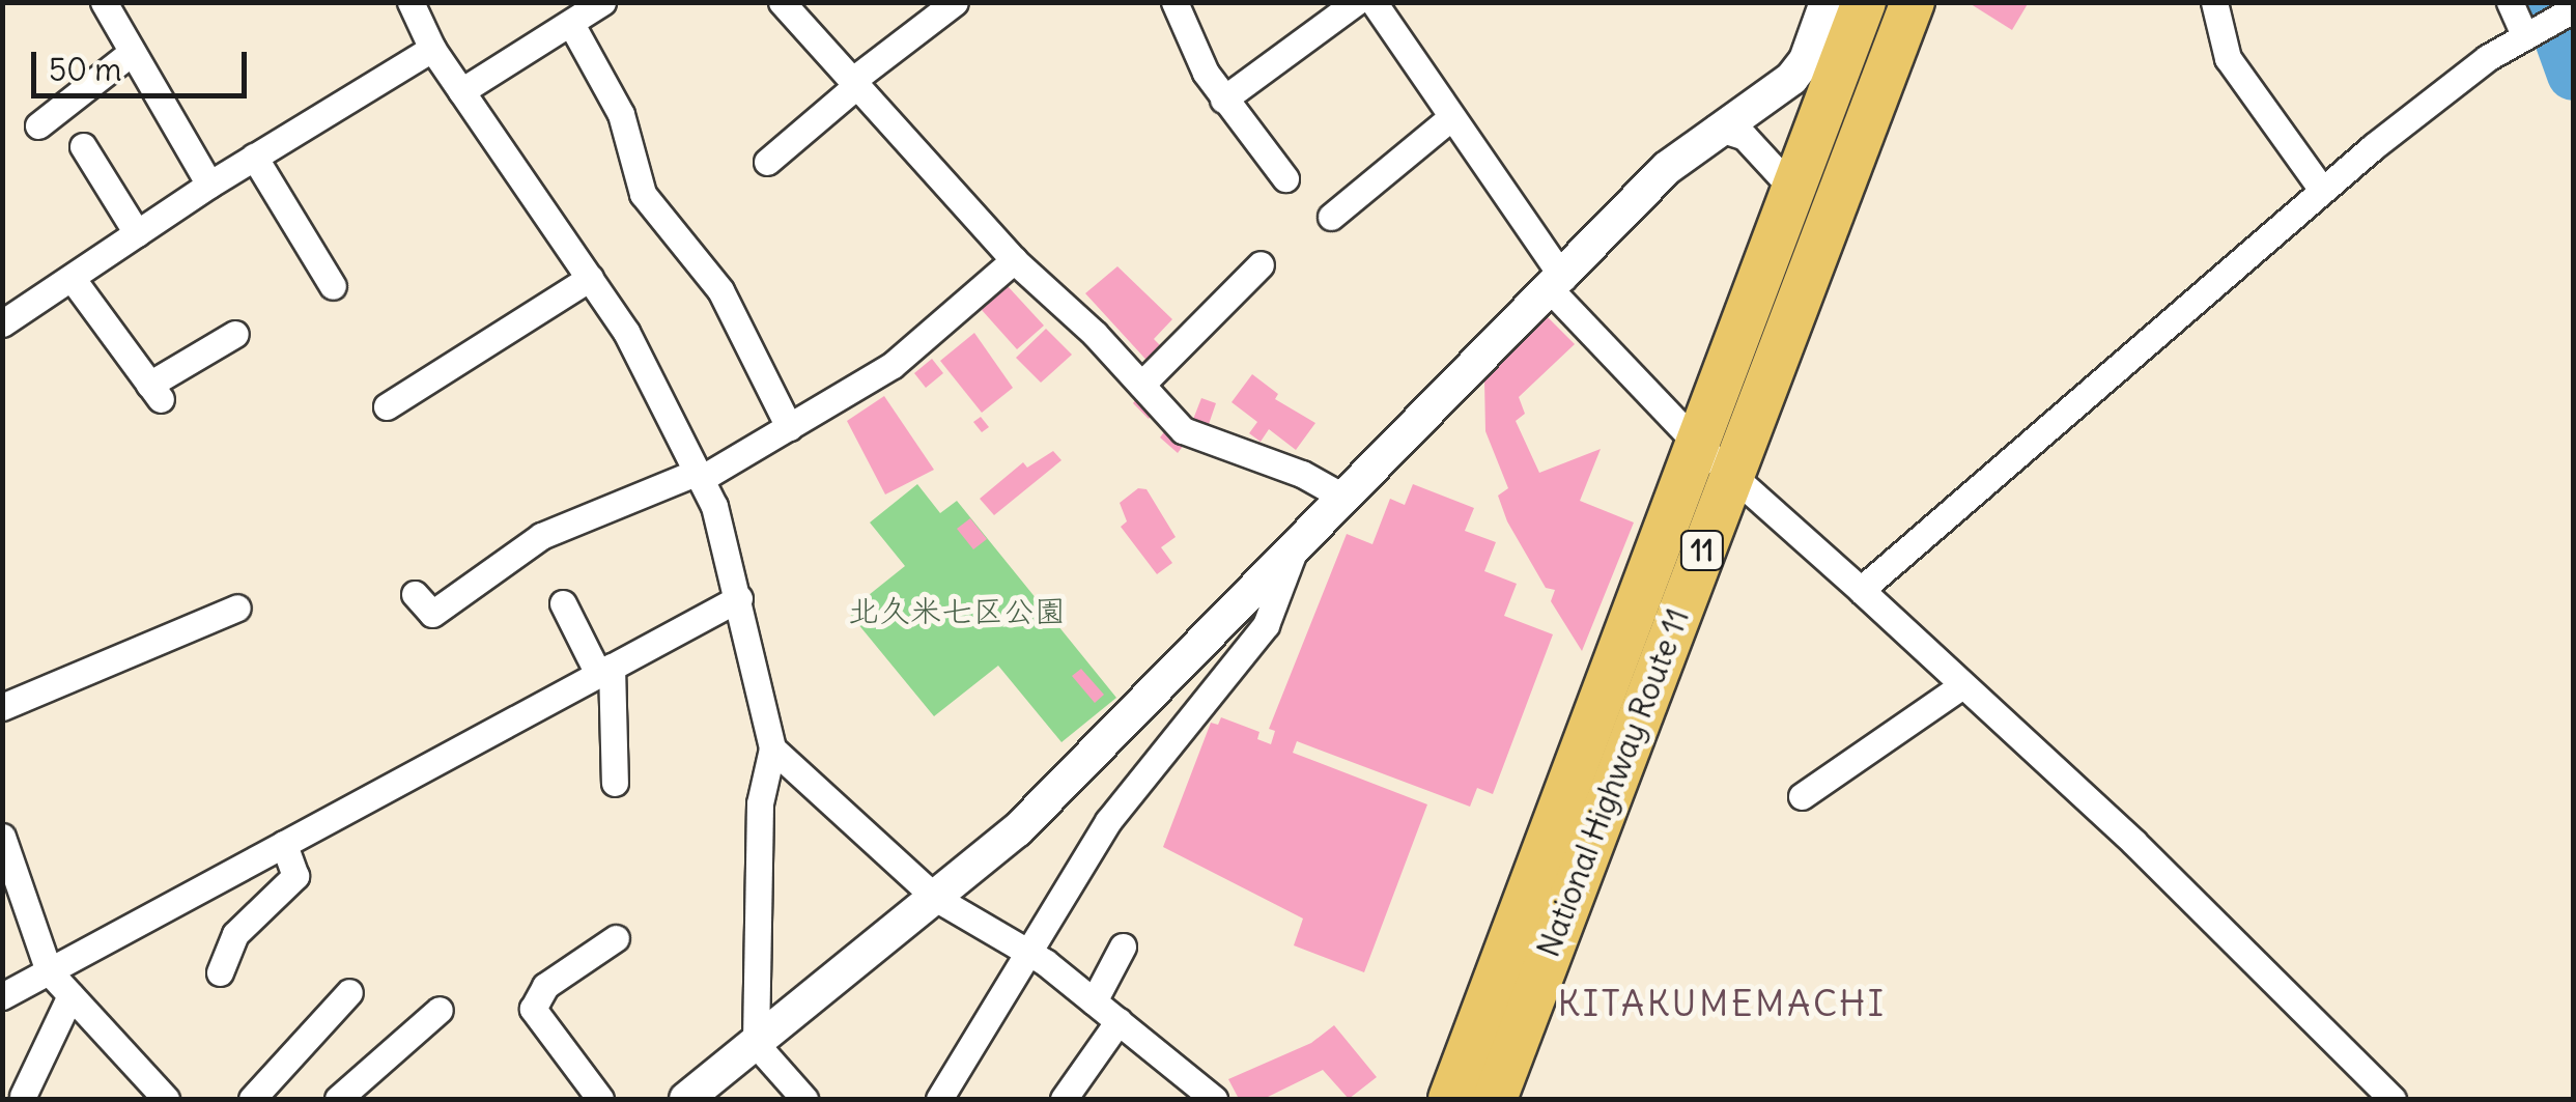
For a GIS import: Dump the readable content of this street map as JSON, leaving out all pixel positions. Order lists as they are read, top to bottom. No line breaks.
{"streets":{"highway":["11","National Highway Route 11"]},"districts":["KITAKUMEMACHI"],"parks":["北久米七区公園"],"scale_bar":"50 m"}
